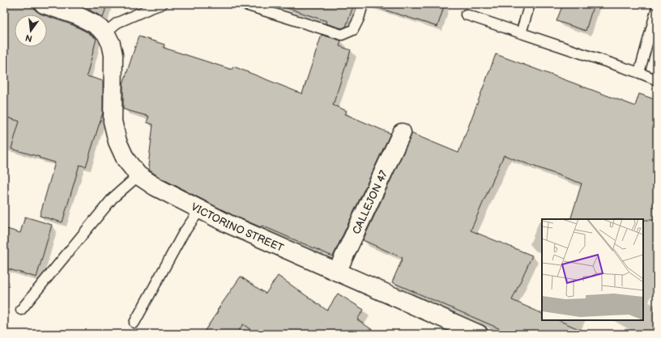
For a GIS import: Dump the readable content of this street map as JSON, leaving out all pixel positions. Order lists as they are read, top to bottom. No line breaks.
{"streets":{"street":["CALLEJON 47","VICTORINO STREET"]},"crossings":[["CALLEJON 47","VICTORINO STREET"]],"north":"bottom"}
